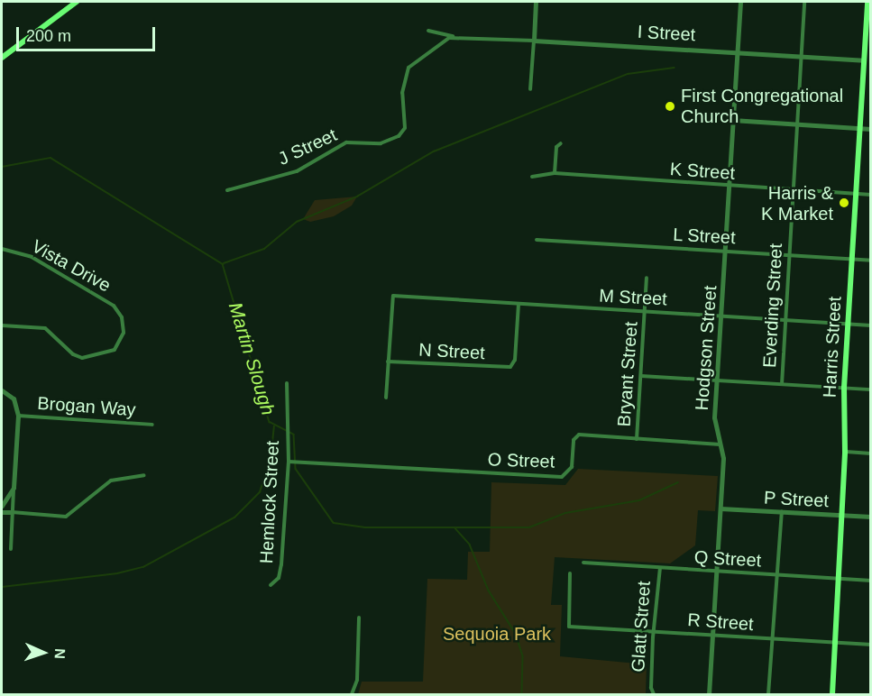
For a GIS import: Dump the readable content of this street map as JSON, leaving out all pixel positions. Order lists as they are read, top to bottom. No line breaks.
{"streets":{"main road":["I Street","Harris Street"],"street":["J Street","K Street","L Street","Vista Drive","M Street","Everding Street","Hodgson Street","N Street","Bryant Street","Brogan Way","O Street","P Street","Hemlock Street","Q Street","R Street","Glatt Street"]},"crossings":[["I Street","J Street"],["I Street","Everding Street"],["I Street","Harris Street"],["I Street","Hodgson Street"],["K Street","Everding Street"],["K Street","Harris Street"],["K Street","Hodgson Street"],["L Street","Everding Street"],["L Street","Harris Street"],["L Street","Hodgson Street"],["M Street","Everding Street"],["M Street","Harris Street"],["M Street","Hodgson Street"],["M Street","N Street"],["M Street","Bryant Street"],["Harris Street","P Street"],["Harris Street","Q Street"],["Harris Street","R Street"],["Hodgson Street","O Street"],["Hodgson Street","P Street"],["Hodgson Street","Q Street"],["Hodgson Street","R Street"],["Bryant Street","O Street"],["O Street","Hemlock Street"],["Q Street","Glatt Street"],["R Street","Glatt Street"]],"water":["Martin Slough"],"parks":["Sequoia Park"],"places":["First Congregational Church","Harris & K Market"],"scale_bar":"200 m","north":"right"}
